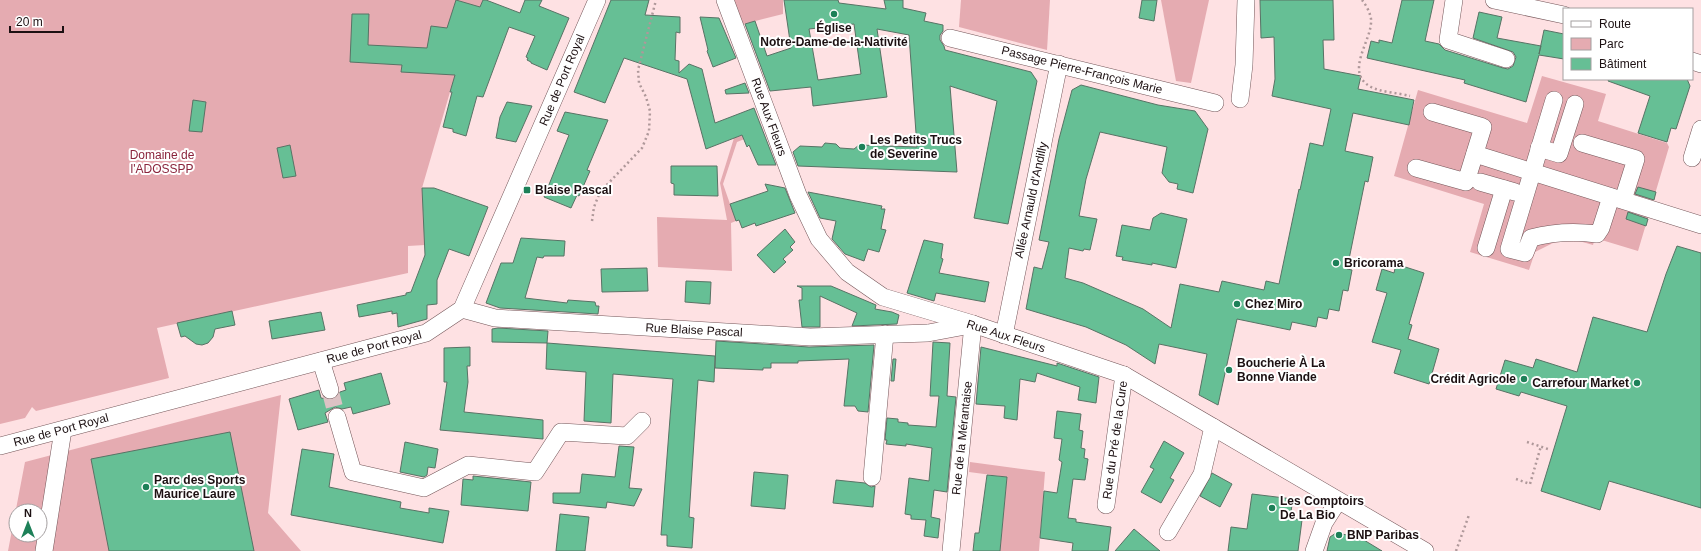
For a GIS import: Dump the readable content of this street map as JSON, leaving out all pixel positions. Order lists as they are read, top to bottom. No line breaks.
{"streets":{"street":["Passage Pierre-François Marie","Rue de Port Royal","Rue Aux Fleurs","Allée Arnauld d'Andilly","Rue Blaise Pascal","Rue de la Mérantaise","Rue du Pré de la Cure"]},"crossings":[["Passage Pierre-François Marie","Allée Arnauld d'Andilly"],["Rue de Port Royal","Rue Blaise Pascal"],["Rue Aux Fleurs","Allée Arnauld d'Andilly"],["Rue Aux Fleurs","Rue Blaise Pascal"],["Rue Aux Fleurs","Rue de la Mérantaise"],["Rue Aux Fleurs","Rue du Pré de la Cure"],["Rue Blaise Pascal","Rue de la Mérantaise"]],"parks":["Domaine de l'ADOSSPP"],"places":{"other":["Église Notre-Dame-de-la-Nativité","Les Petits Trucs de Severine","Bricorama","Chez Miro","Boucherie À La Bonne Viande","Crédit Agricole","Carrefour Market","Parc des Sports Maurice Laure","Les Comptoirs De La Bio","BNP Paribas"],"transit":["Blaise Pascal"]},"legend":["Route","Parc","Bâtiment"],"scale_bar":"20 m","north":"top"}
